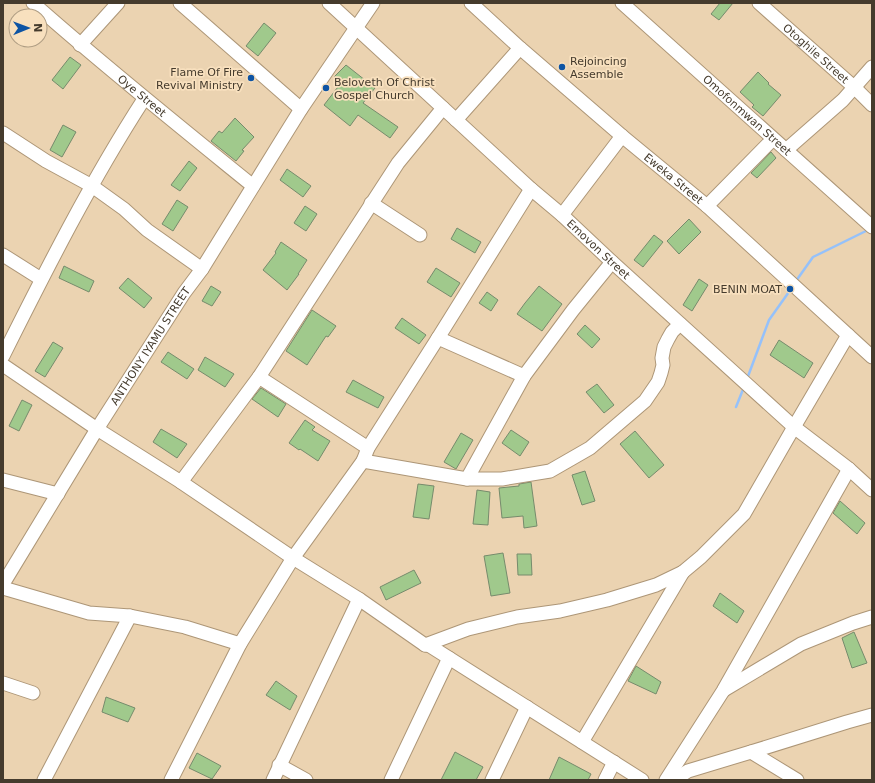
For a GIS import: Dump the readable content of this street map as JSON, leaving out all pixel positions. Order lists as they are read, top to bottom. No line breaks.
{"streets":{"street":["Otoghile Street","Oye Street","Omofonmwan Street","Eweka Street","Emovon Street","ANTHONY IYAMU STREET"]},"crossings":[["Oye Street","ANTHONY IYAMU STREET"]],"places":["Rejoincing Assemble","Flame Of Fire Revival Ministry","Beloveth Of Christ Gospel Church","BENIN MOAT"],"north":"right"}
